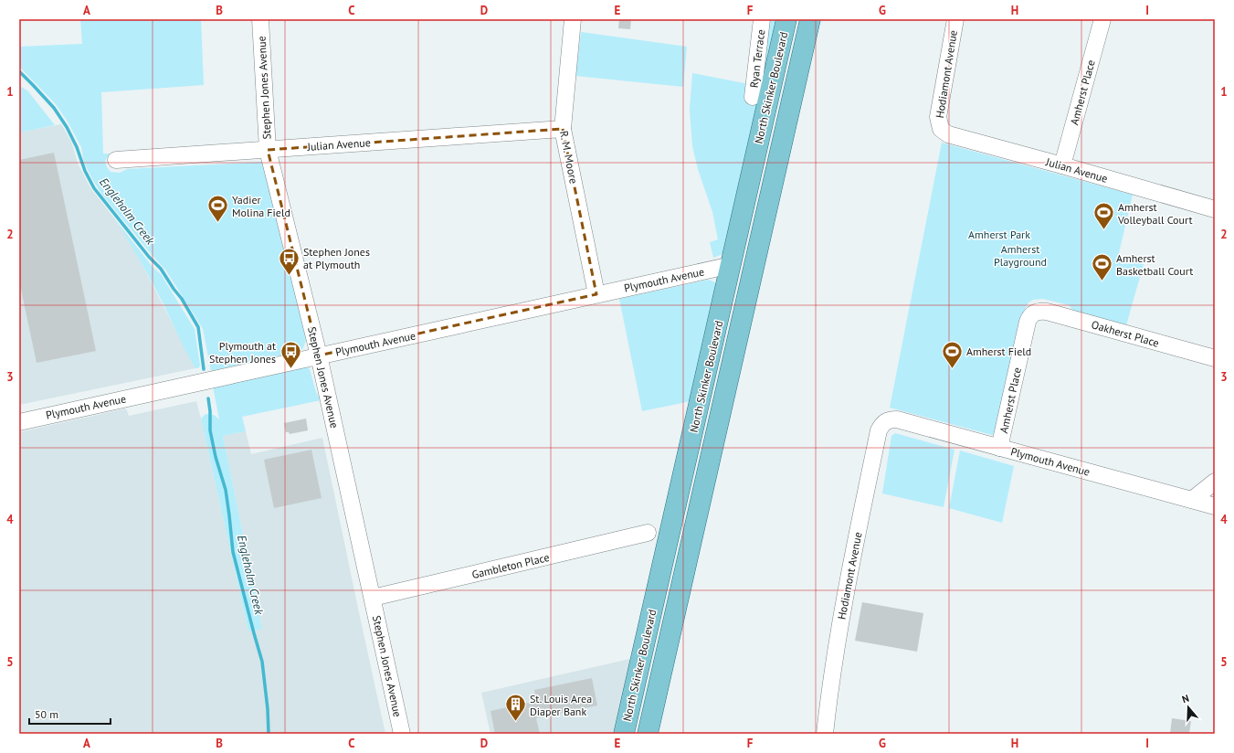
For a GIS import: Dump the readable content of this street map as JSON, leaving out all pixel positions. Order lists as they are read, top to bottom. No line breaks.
{"streets":{"main road":["North Skinker Boulevard"],"street":["Ryan Terrace","Hodiamont Avenue","Stephen Jones Avenue","Amherst Place","Julian Avenue","R. M. Moore","Plymouth Avenue","Oakherst Place","Gambleton Place"]},"crossings":[["Hodiamont Avenue","Julian Avenue"],["Hodiamont Avenue","Plymouth Avenue"],["Stephen Jones Avenue","Julian Avenue"],["Stephen Jones Avenue","Plymouth Avenue"],["Stephen Jones Avenue","Gambleton Place"],["North Skinker Boulevard","Plymouth Avenue"],["Amherst Place","Julian Avenue"],["Amherst Place","Plymouth Avenue"],["Amherst Place","Oakherst Place"],["Julian Avenue","R. M. Moore"],["R. M. Moore","Plymouth Avenue"]],"water":["Engleholm Creek"],"parks":["Amherst Park","Amherst Playground"],"places":{"sports":["Yadier Molina Field","Amherst Volleyball Court","Amherst Basketball Court","Amherst Field"],"bus stop":["Stephen Jones at Plymouth","Plymouth at Stephen Jones"],"building":["St. Louis Area Diaper Bank"]},"scale_bar":"50 m","north":"top","grid":{"columns":["A","B","C","D","E","F","G","H","I"],"rows":["1","2","3","4","5"]}}
